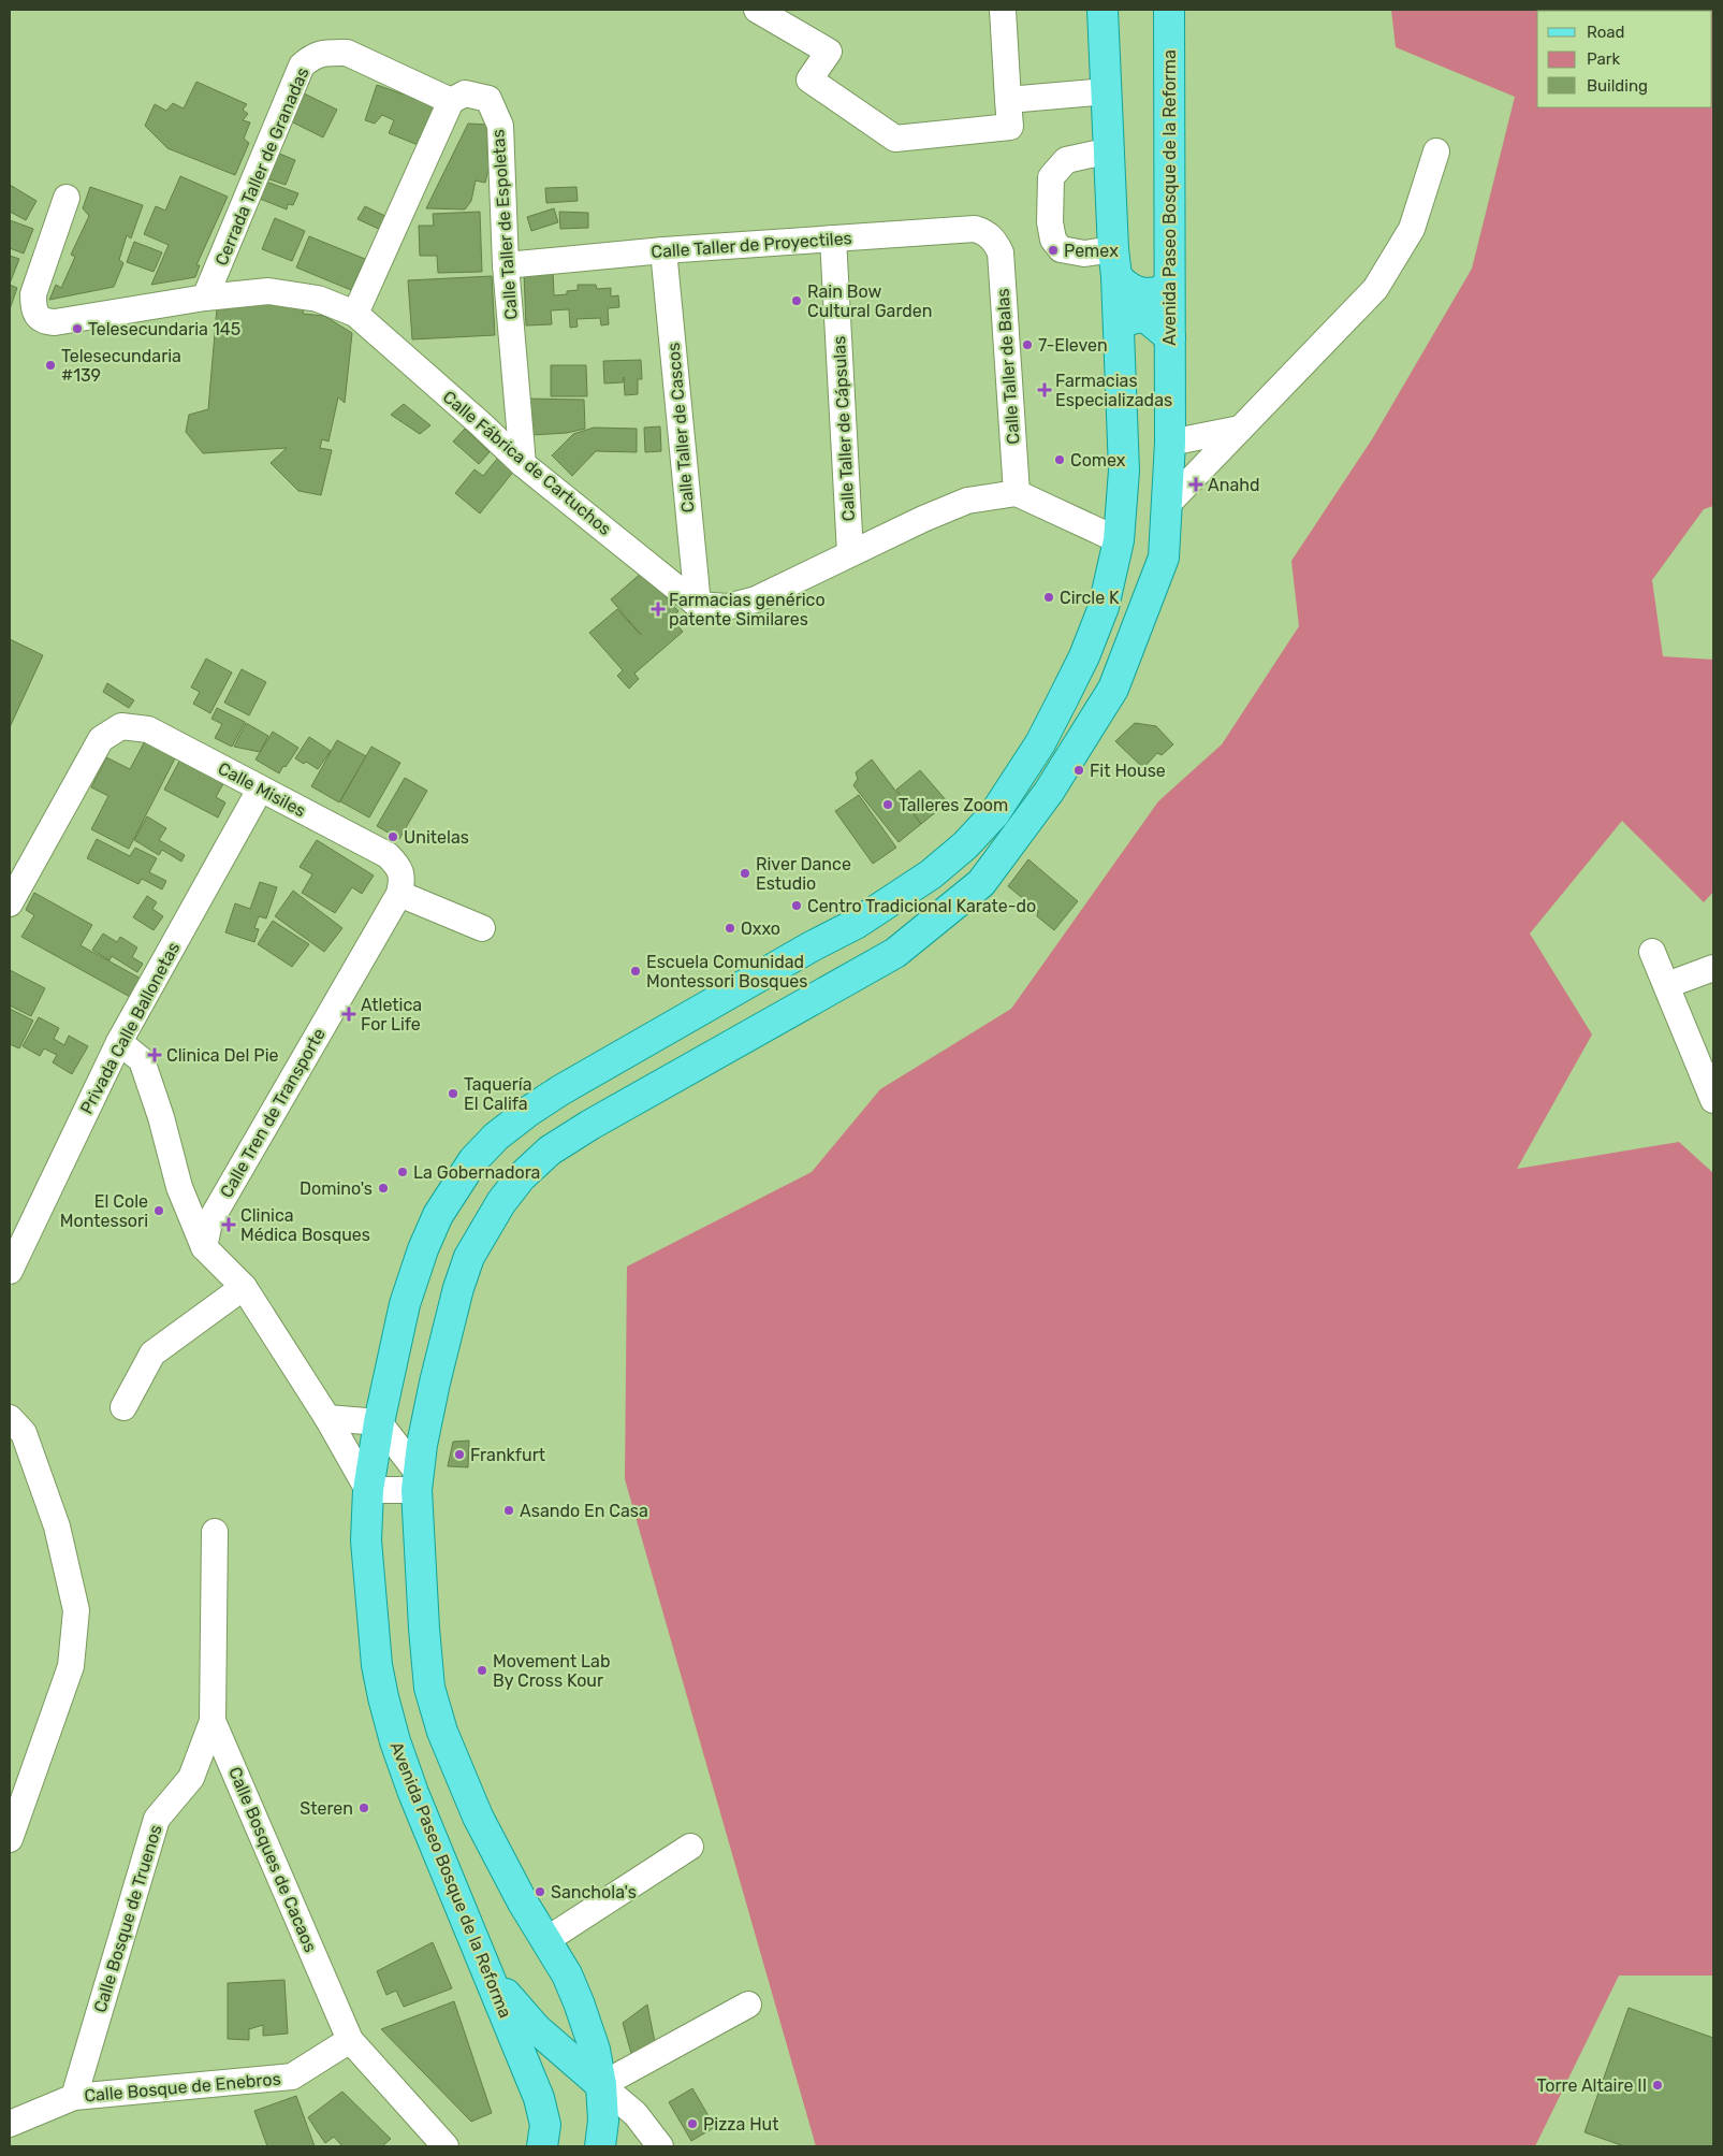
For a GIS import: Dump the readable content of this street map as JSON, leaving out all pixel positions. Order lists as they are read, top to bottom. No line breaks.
{"streets":{"main road":["Avenida Paseo Bosque de la Reforma"],"street":["Cerrada Taller de Granadas","Calle Taller de Espoletas","Calle Taller de Proyectiles","Calle Taller de Balas","Calle Taller de Cascos","Calle Taller de Cápsulas","Calle Fábrica de Cartuchos","Calle Misiles","Privada Calle Ballonetas","Calle Tren de Transporte","Calle Bosques de Cacaos","Calle Bosque de Truenos","Calle Bosque de Enebros"]},"crossings":[["Cerrada Taller de Granadas","Calle Taller de Espoletas"],["Cerrada Taller de Granadas","Calle Fábrica de Cartuchos"],["Calle Taller de Espoletas","Calle Taller de Proyectiles"],["Calle Taller de Espoletas","Calle Fábrica de Cartuchos"],["Calle Taller de Proyectiles","Calle Taller de Balas"],["Calle Taller de Proyectiles","Calle Taller de Cascos"],["Calle Taller de Proyectiles","Calle Taller de Cápsulas"],["Calle Taller de Cascos","Calle Fábrica de Cartuchos"],["Calle Misiles","Privada Calle Ballonetas"],["Calle Misiles","Calle Tren de Transporte"],["Calle Bosques de Cacaos","Calle Bosque de Truenos"],["Calle Bosques de Cacaos","Calle Bosque de Enebros"],["Calle Bosque de Truenos","Calle Bosque de Enebros"]],"places":{"other":["Pemex","Rain Bow Cultural Garden","Telesecundaria 145","7-Eleven","Telesecundaria #139","Comex","Circle K","Fit House","Talleres Zoom","Unitelas","River Dance Estudio","Centro Tradicional Karate-do","Oxxo","Escuela Comunidad Montessori Bosques","Taquería El Califa","La Gobernadora","Domino's","El Cole Montessori","Frankfurt","Asando En Casa","Movement Lab By Cross Kour","Steren","Sanchola's","Torre Altaire II","Pizza Hut"],"health":["Farmacias Especializadas","Anahd","Farmacias genérico patente Similares","Atletica For Life","Clinica Del Pie","Clinica Médica Bosques"]},"legend":["Road","Park","Building"]}
